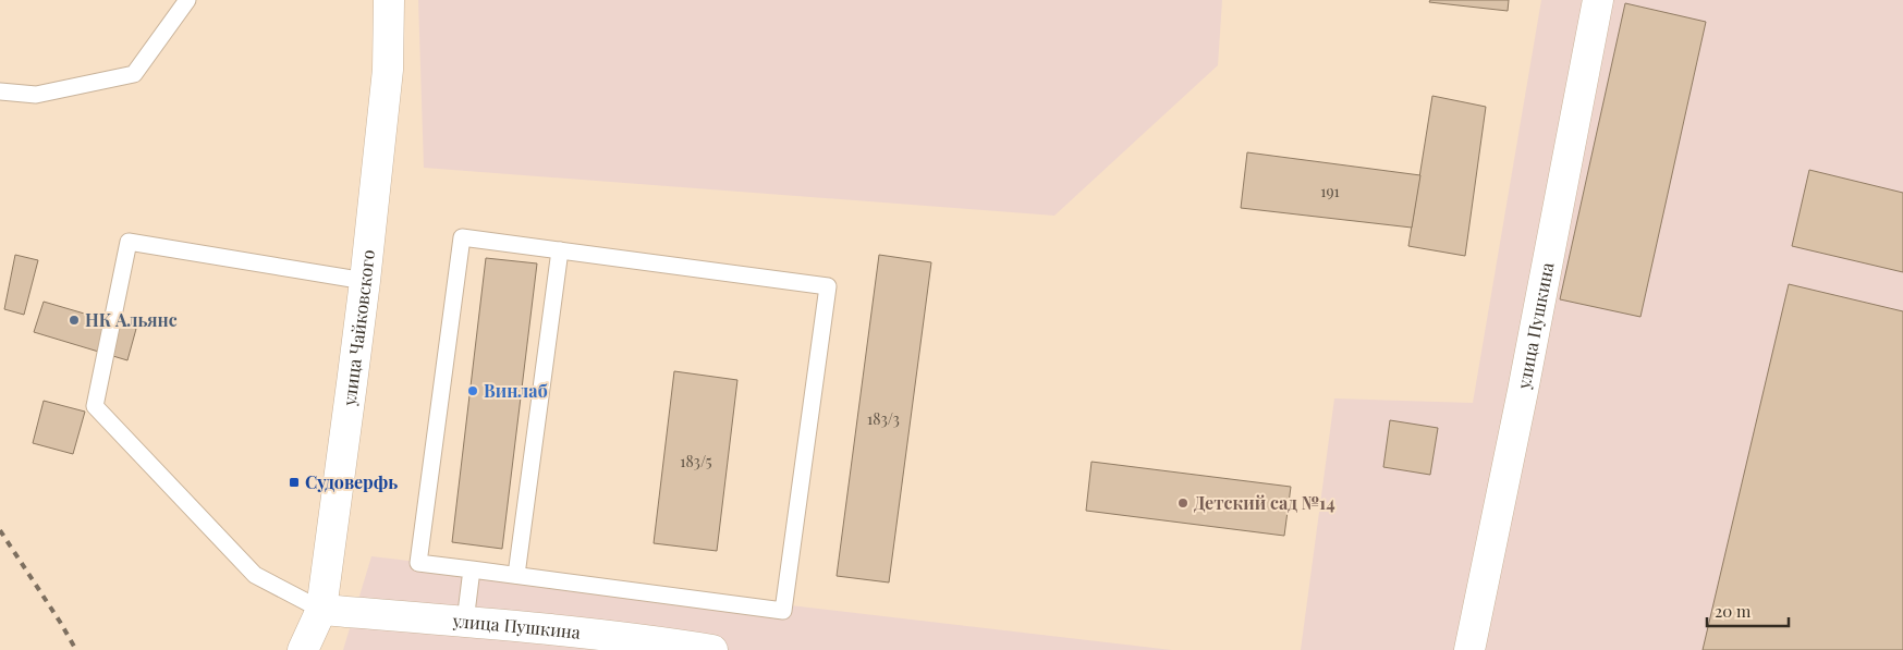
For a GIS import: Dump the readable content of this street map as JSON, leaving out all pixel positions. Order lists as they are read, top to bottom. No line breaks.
{"streets":{"street":["улица Пушкина","улица Чайковского"]},"crossings":[["улица Пушкина","улица Чайковского"]],"places":{"other":["НК Альянс","Винлаб","Детский сад №14"],"transit":["Судоверфь"]},"house_numbers":["191","183/3","183/5"],"scale_bar":"20 m"}
